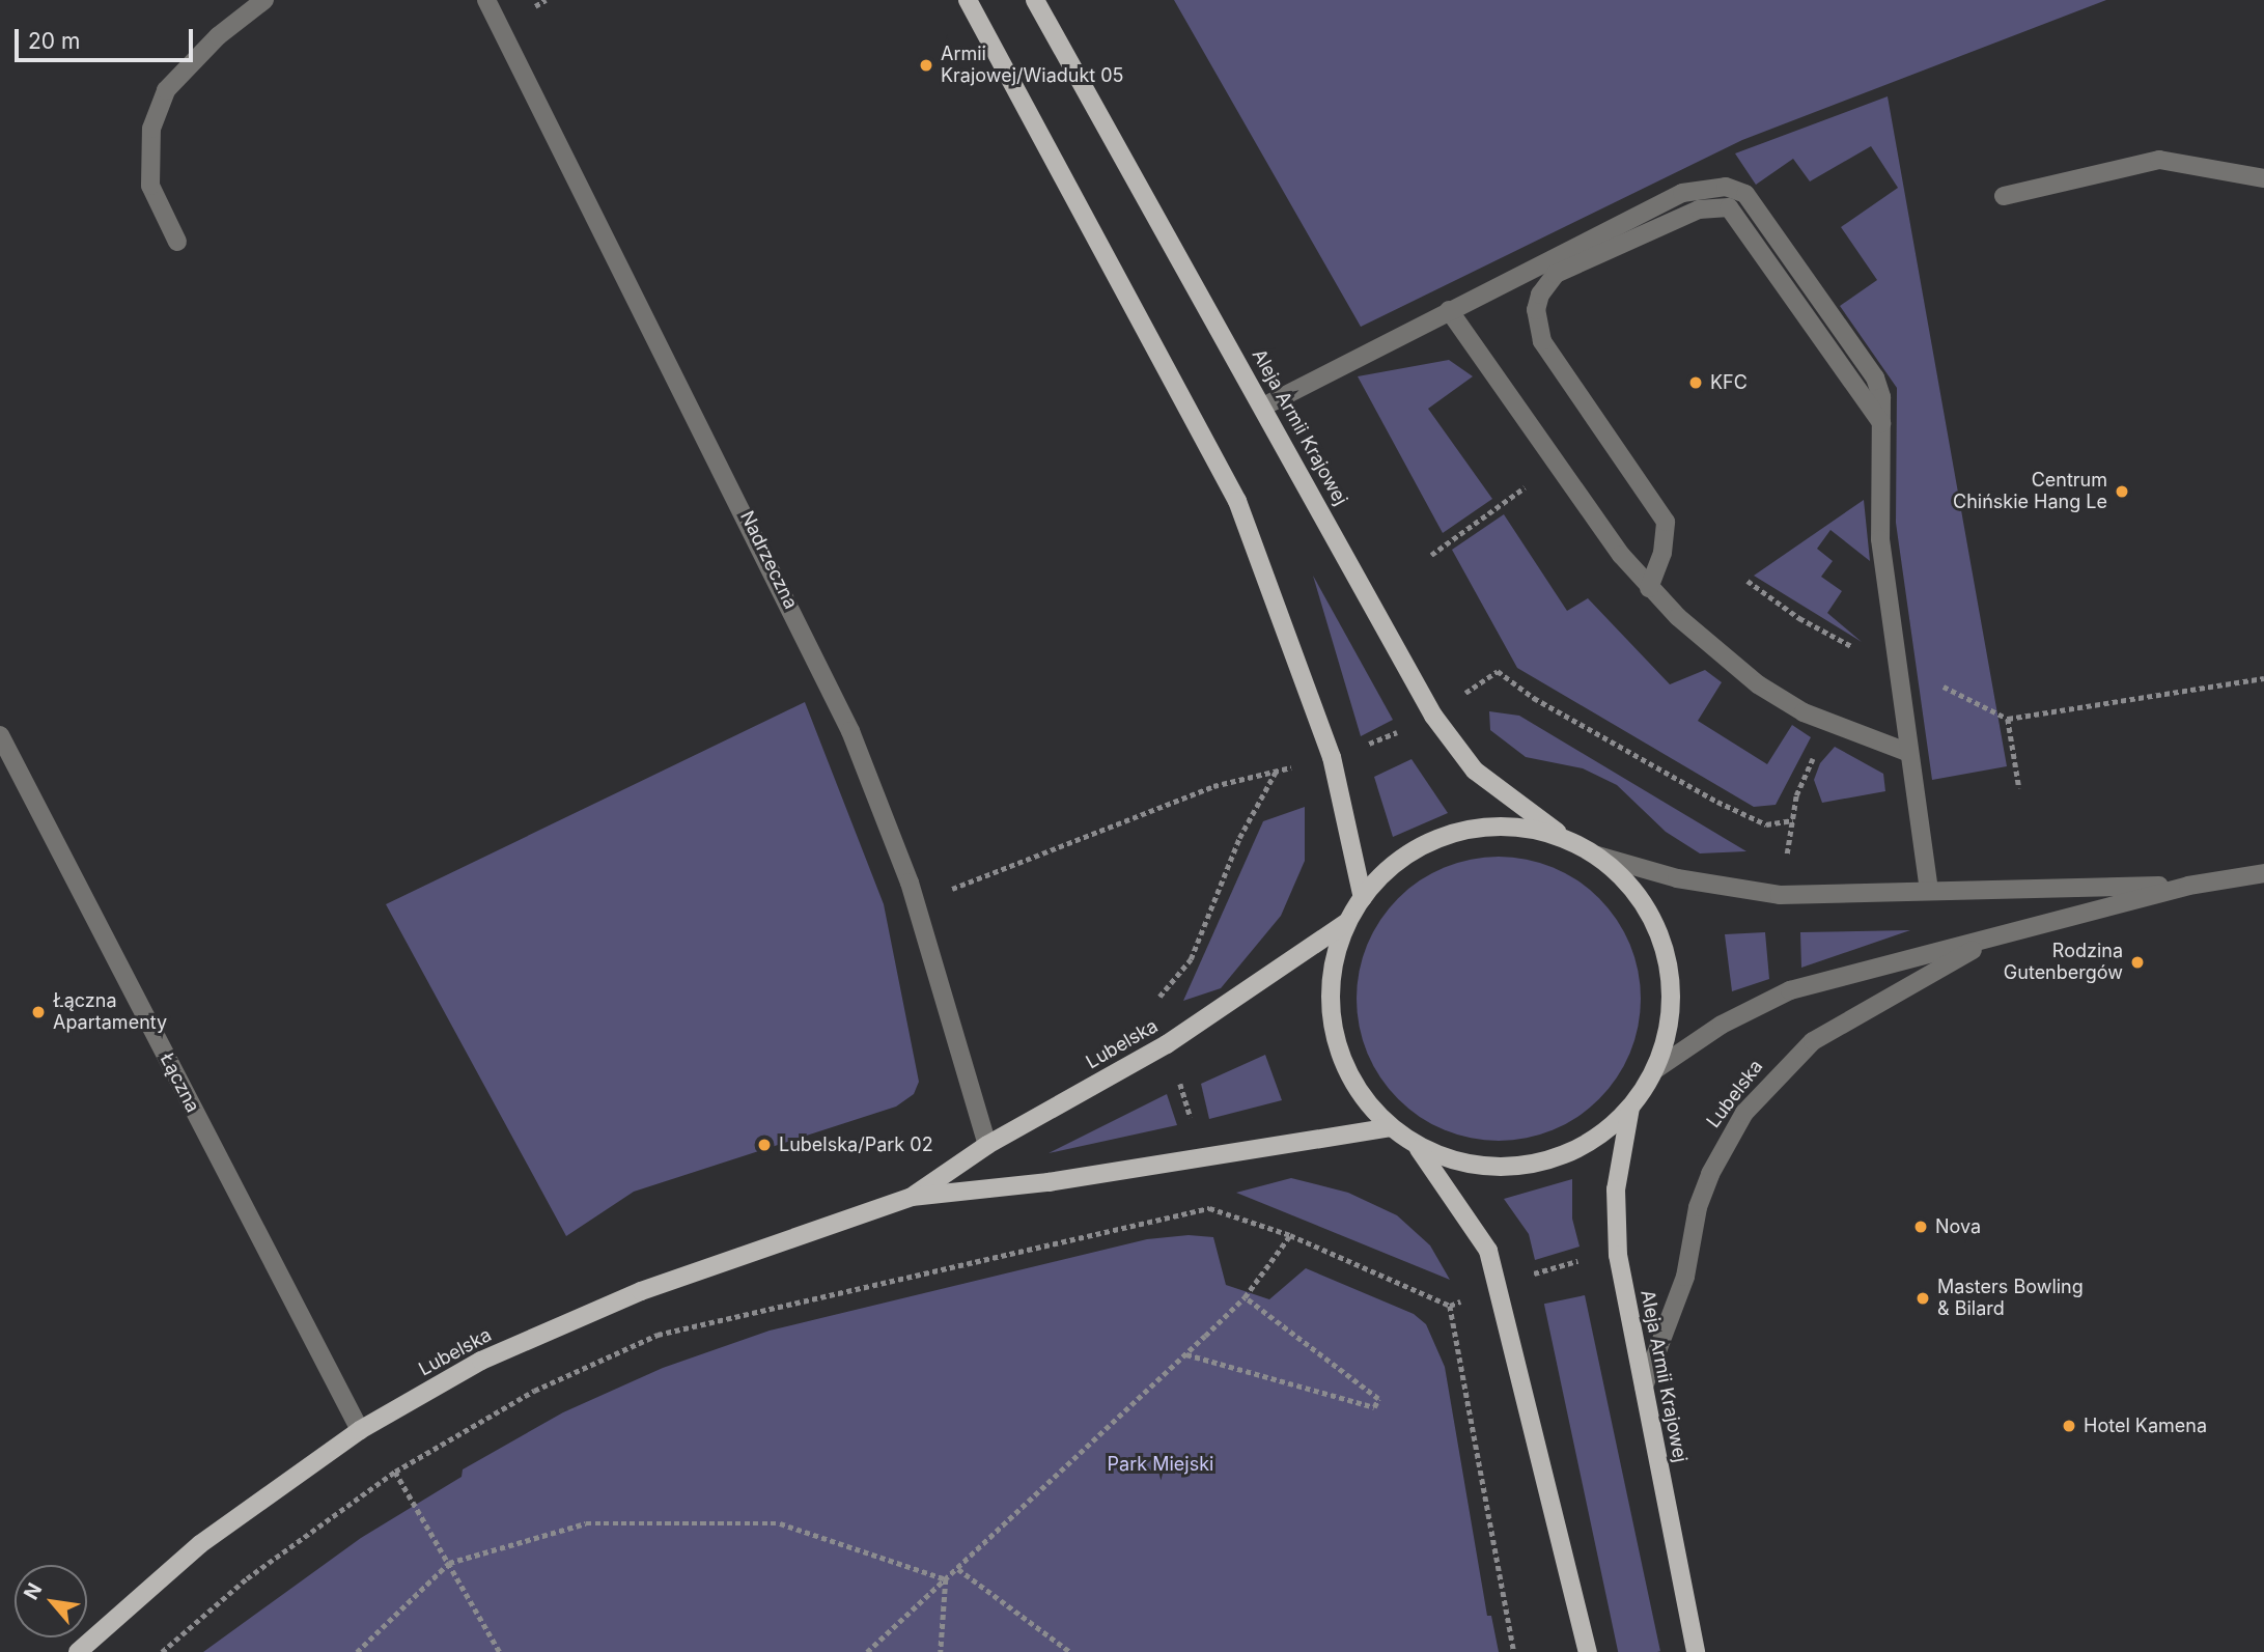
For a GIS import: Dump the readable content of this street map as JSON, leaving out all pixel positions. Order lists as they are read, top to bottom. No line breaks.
{"streets":{"main road":["Aleja Armii Krajowej","Lubelska"],"street":["Nadrzeczna","Łączna"]},"crossings":[["Aleja Armii Krajowej","Lubelska"],["Nadrzeczna","Lubelska"],["Lubelska","Łączna"]],"parks":["Park Miejski"],"places":["Armii Krajowej/Wiadukt 05","KFC","Centrum Chińskie Hang Le","Rodzina Gutenbergów","Łączna Apartamenty","Lubelska/Park 02","Nova","Masters Bowling & Bilard","Hotel Kamena"],"scale_bar":"20 m","north":"top left"}
